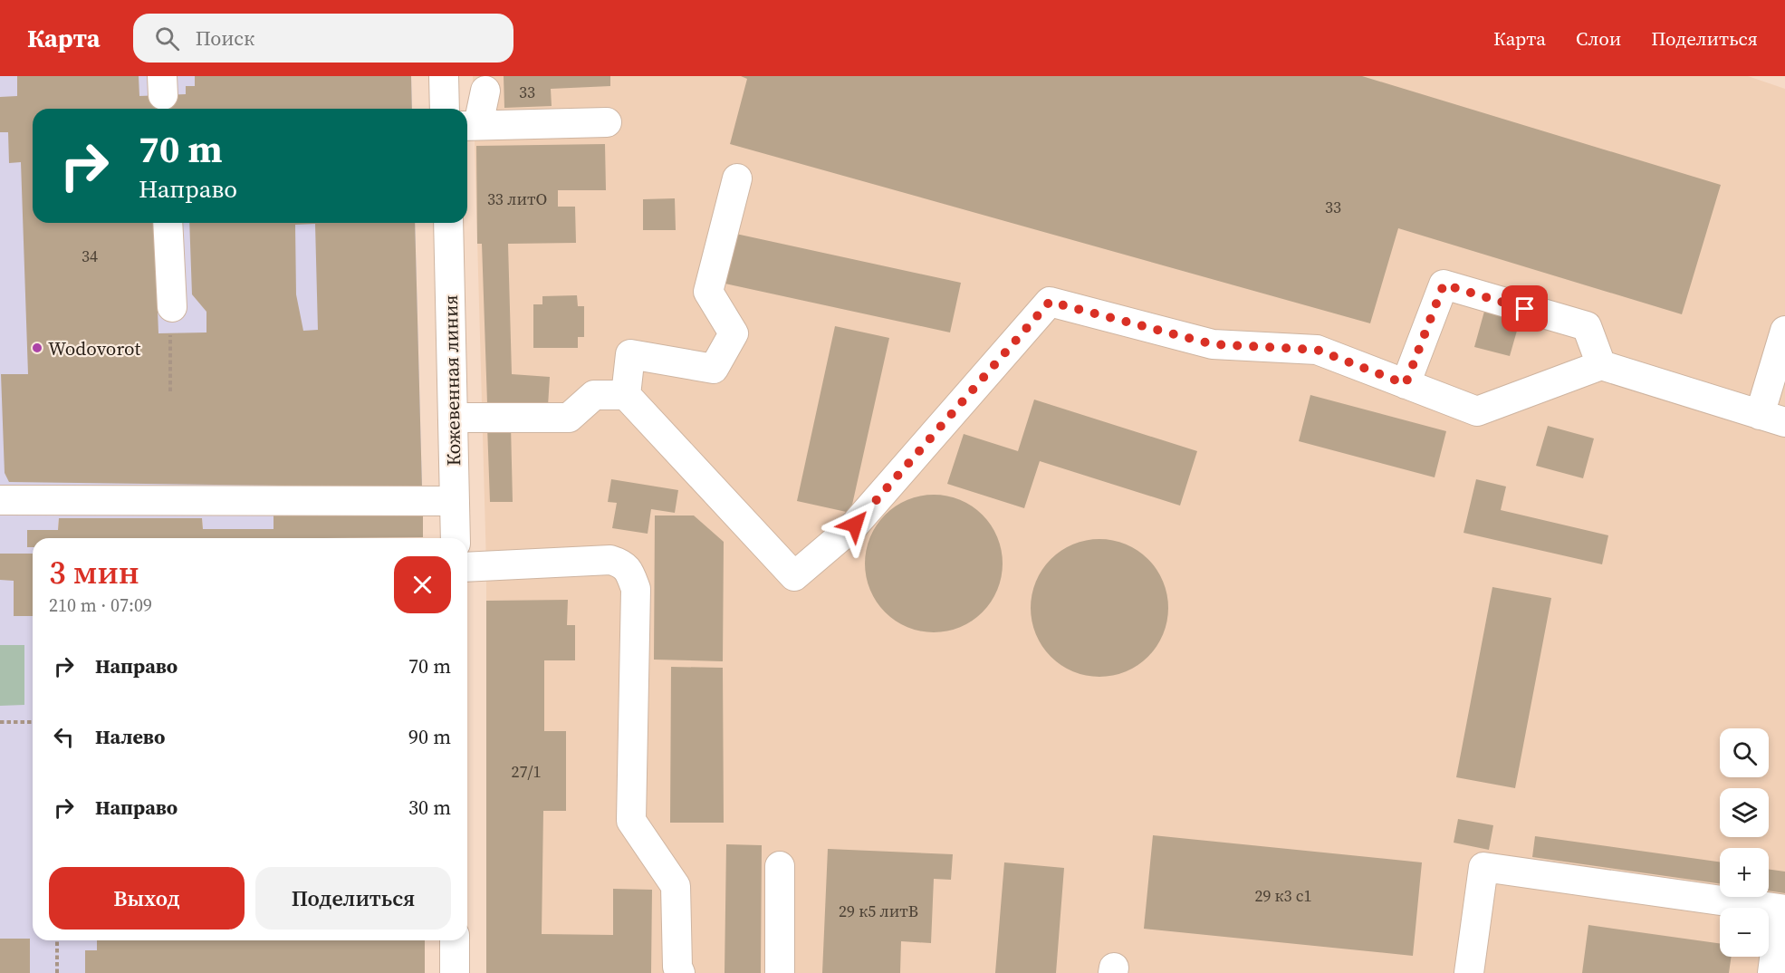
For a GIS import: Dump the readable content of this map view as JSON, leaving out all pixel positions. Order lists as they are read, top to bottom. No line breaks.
{"streets":{"street":["Кожевенная линия"]},"places":["Wodovorot"],"house_numbers":["33","33 литО","33","34","27/1","29 к3 с1","29 к5 литВ"],"page":{"header":"Карта","search":"Поиск","nav":["Карта","Слои","Поделиться"],"turn":["70 m","Направо"],"heading":["3 мин","210 m · 07:09"],"list":[{"name":"Направо","value":"70 m"},{"name":"Налево","value":"90 m"},{"name":"Направо","value":"30 m"}],"map_buttons":["+","−"],"buttons":["Выход","Поделиться"]}}
